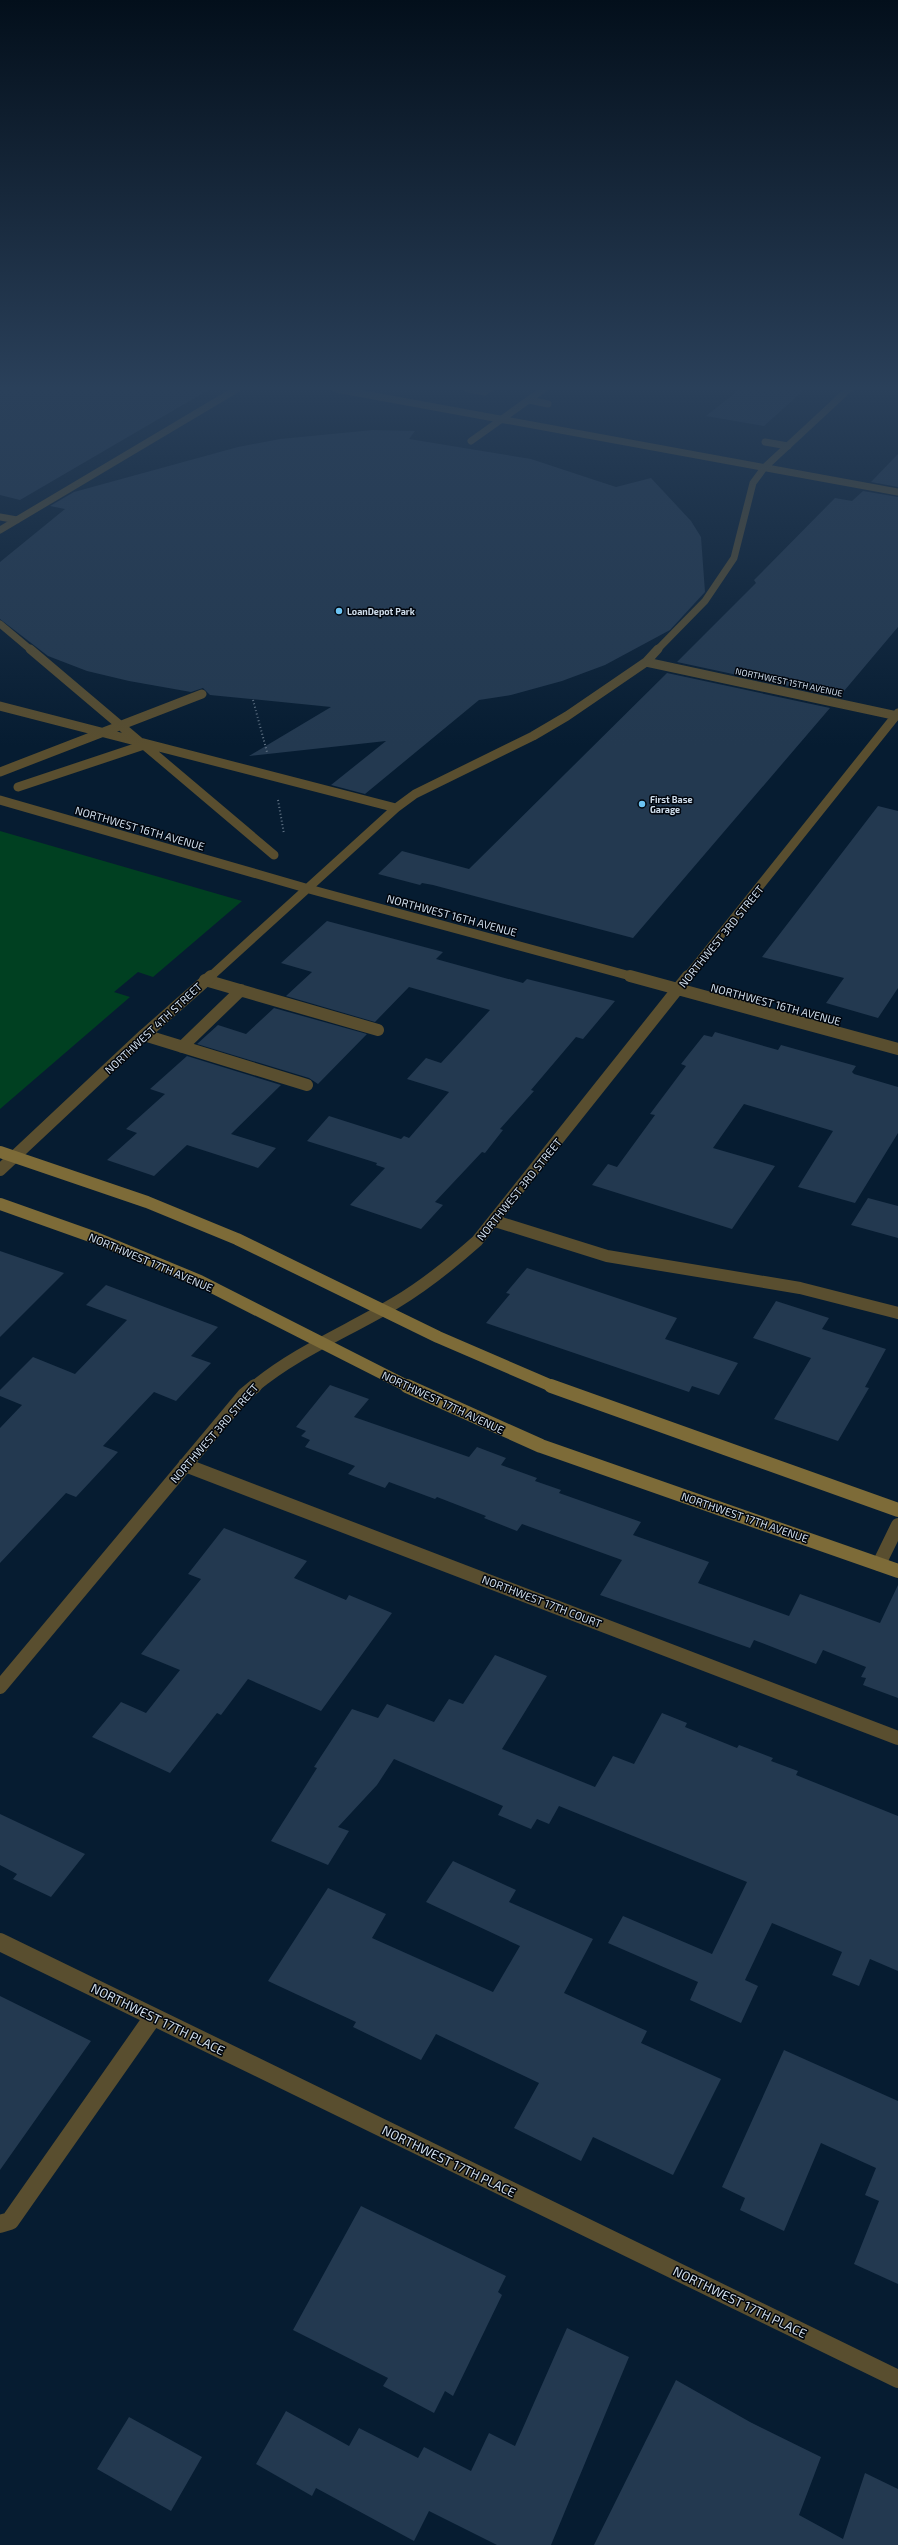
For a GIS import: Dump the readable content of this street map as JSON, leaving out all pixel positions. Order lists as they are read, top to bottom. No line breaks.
{"streets":{"main road":["NORTHWEST 17TH AVENUE"],"street":["NORTHWEST 15TH AVENUE","NORTHWEST 16TH AVENUE","NORTHWEST 3RD STREET","NORTHWEST 4TH STREET","NORTHWEST 17TH COURT","NORTHWEST 17TH PLACE"]},"crossings":[["NORTHWEST 15TH AVENUE","NORTHWEST 3RD STREET"],["NORTHWEST 15TH AVENUE","NORTHWEST 4TH STREET"],["NORTHWEST 16TH AVENUE","NORTHWEST 3RD STREET"],["NORTHWEST 16TH AVENUE","NORTHWEST 4TH STREET"],["NORTHWEST 3RD STREET","NORTHWEST 17TH AVENUE"],["NORTHWEST 3RD STREET","NORTHWEST 17TH COURT"]],"places":["LoanDepot Park","First Base Garage"]}
